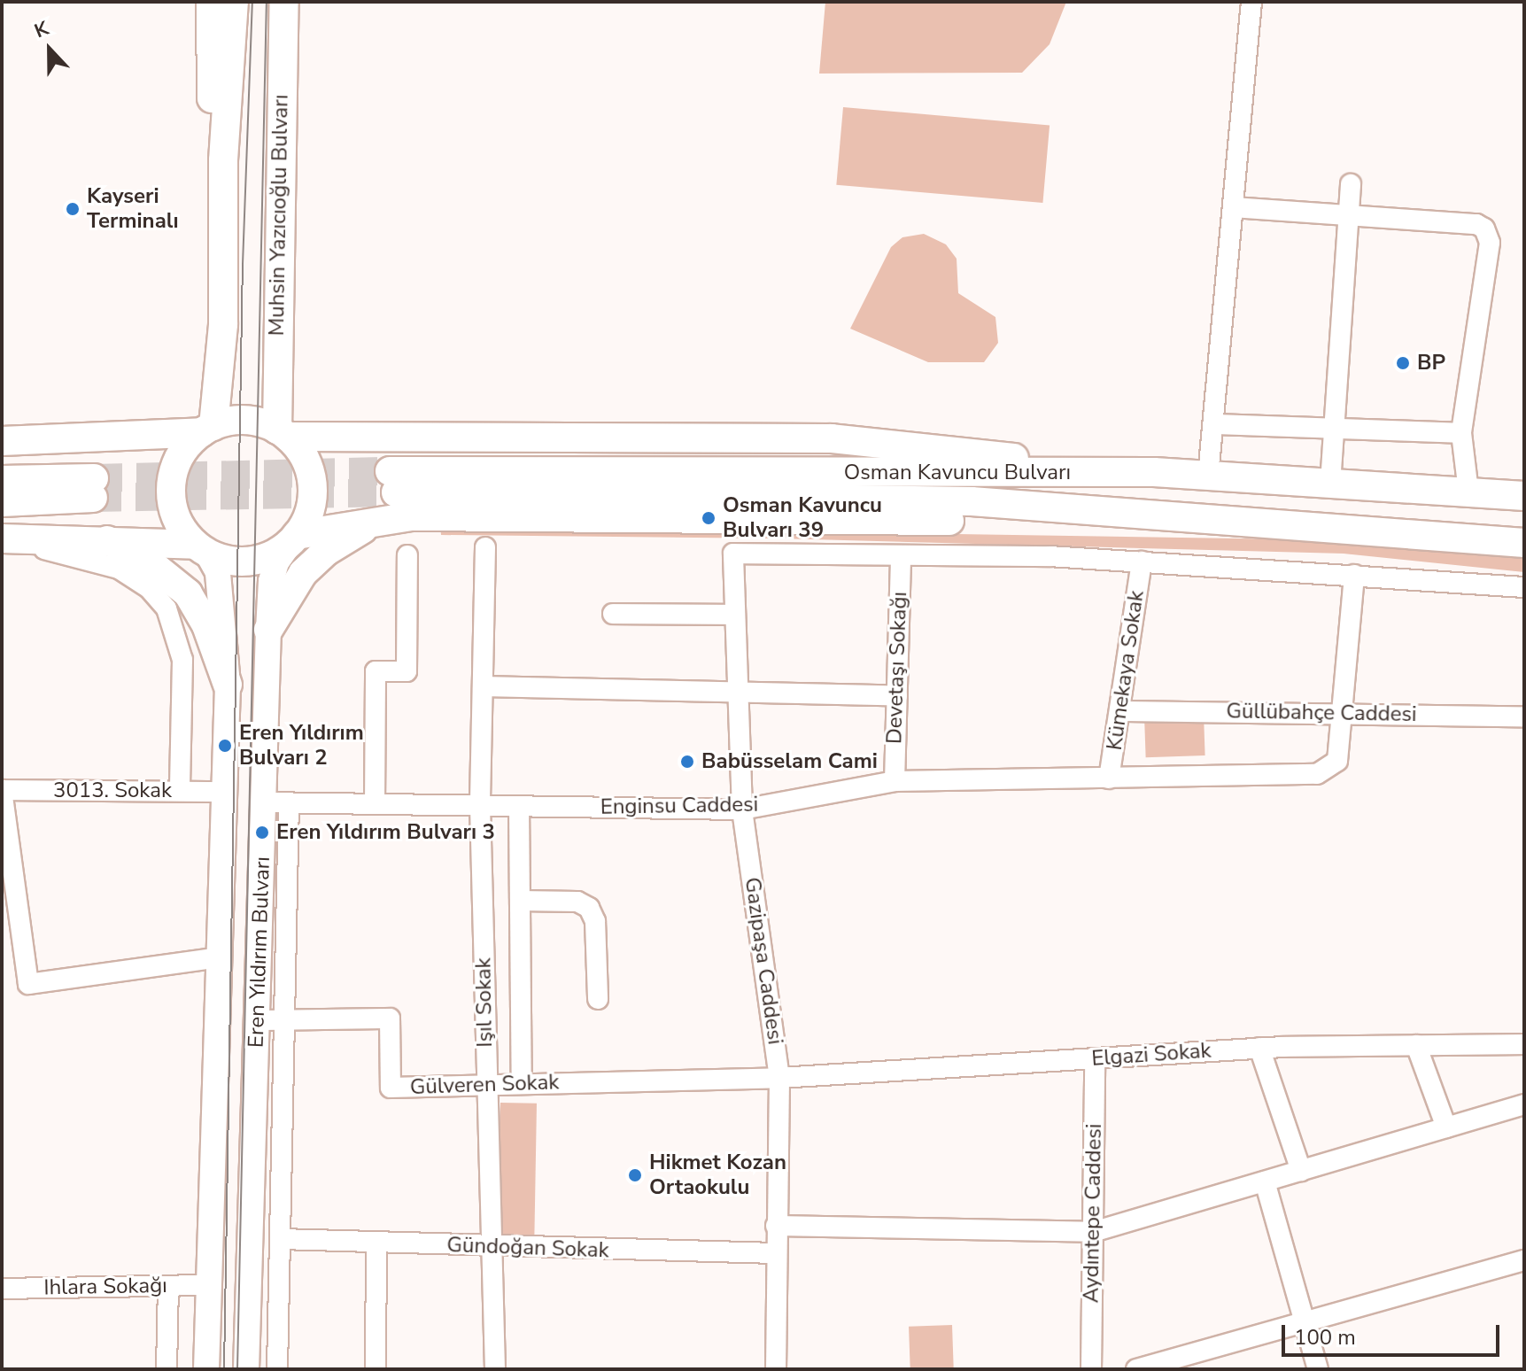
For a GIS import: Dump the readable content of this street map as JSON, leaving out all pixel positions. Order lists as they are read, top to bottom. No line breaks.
{"streets":{"highway":["Muhsin Yazıcıoğlu Bulvarı","Osman Kavuncu Bulvarı"],"main road":["Eren Yıldırım Bulvarı"],"street":["Devetaşı Sokağı","Kümekaya Sokak","Güllübahçe Caddesi","3013. Sokak","Enginsu Caddesi","Gazipaşa Caddesi","Işıl Sokak","Elgazi Sokak","Gülveren Sokak","Aydıntepe Caddesi","Gündoğan Sokak","Ihlara Sokağı"]},"crossings":[["Muhsin Yazıcıoğlu Bulvarı","Eren Yıldırım Bulvarı"],["Devetaşı Sokağı","Enginsu Caddesi"],["Devetaşı Sokağı","Gazipaşa Caddesi"],["Kümekaya Sokak","Güllübahçe Caddesi"],["Kümekaya Sokak","Enginsu Caddesi"],["Güllübahçe Caddesi","Enginsu Caddesi"],["3013. Sokak","Eren Yıldırım Bulvarı"],["Enginsu Caddesi","Eren Yıldırım Bulvarı"],["Enginsu Caddesi","Gazipaşa Caddesi"],["Enginsu Caddesi","Işıl Sokak"],["Eren Yıldırım Bulvarı","Gülveren Sokak"],["Eren Yıldırım Bulvarı","Ihlara Sokağı"],["Gazipaşa Caddesi","Elgazi Sokak"],["Gazipaşa Caddesi","Gülveren Sokak"],["Gazipaşa Caddesi","Gündoğan Sokak"],["Işıl Sokak","Gülveren Sokak"],["Işıl Sokak","Gündoğan Sokak"],["Elgazi Sokak","Gülveren Sokak"],["Elgazi Sokak","Aydıntepe Caddesi"]],"places":["Kayseri Terminalı","BP","Osman Kavuncu Bulvarı 39","Eren Yıldırım Bulvarı 2","Babüsselam Cami","Eren Yıldırım Bulvarı 3","Hikmet Kozan Ortaokulu"],"scale_bar":"100 m","north":"top"}
